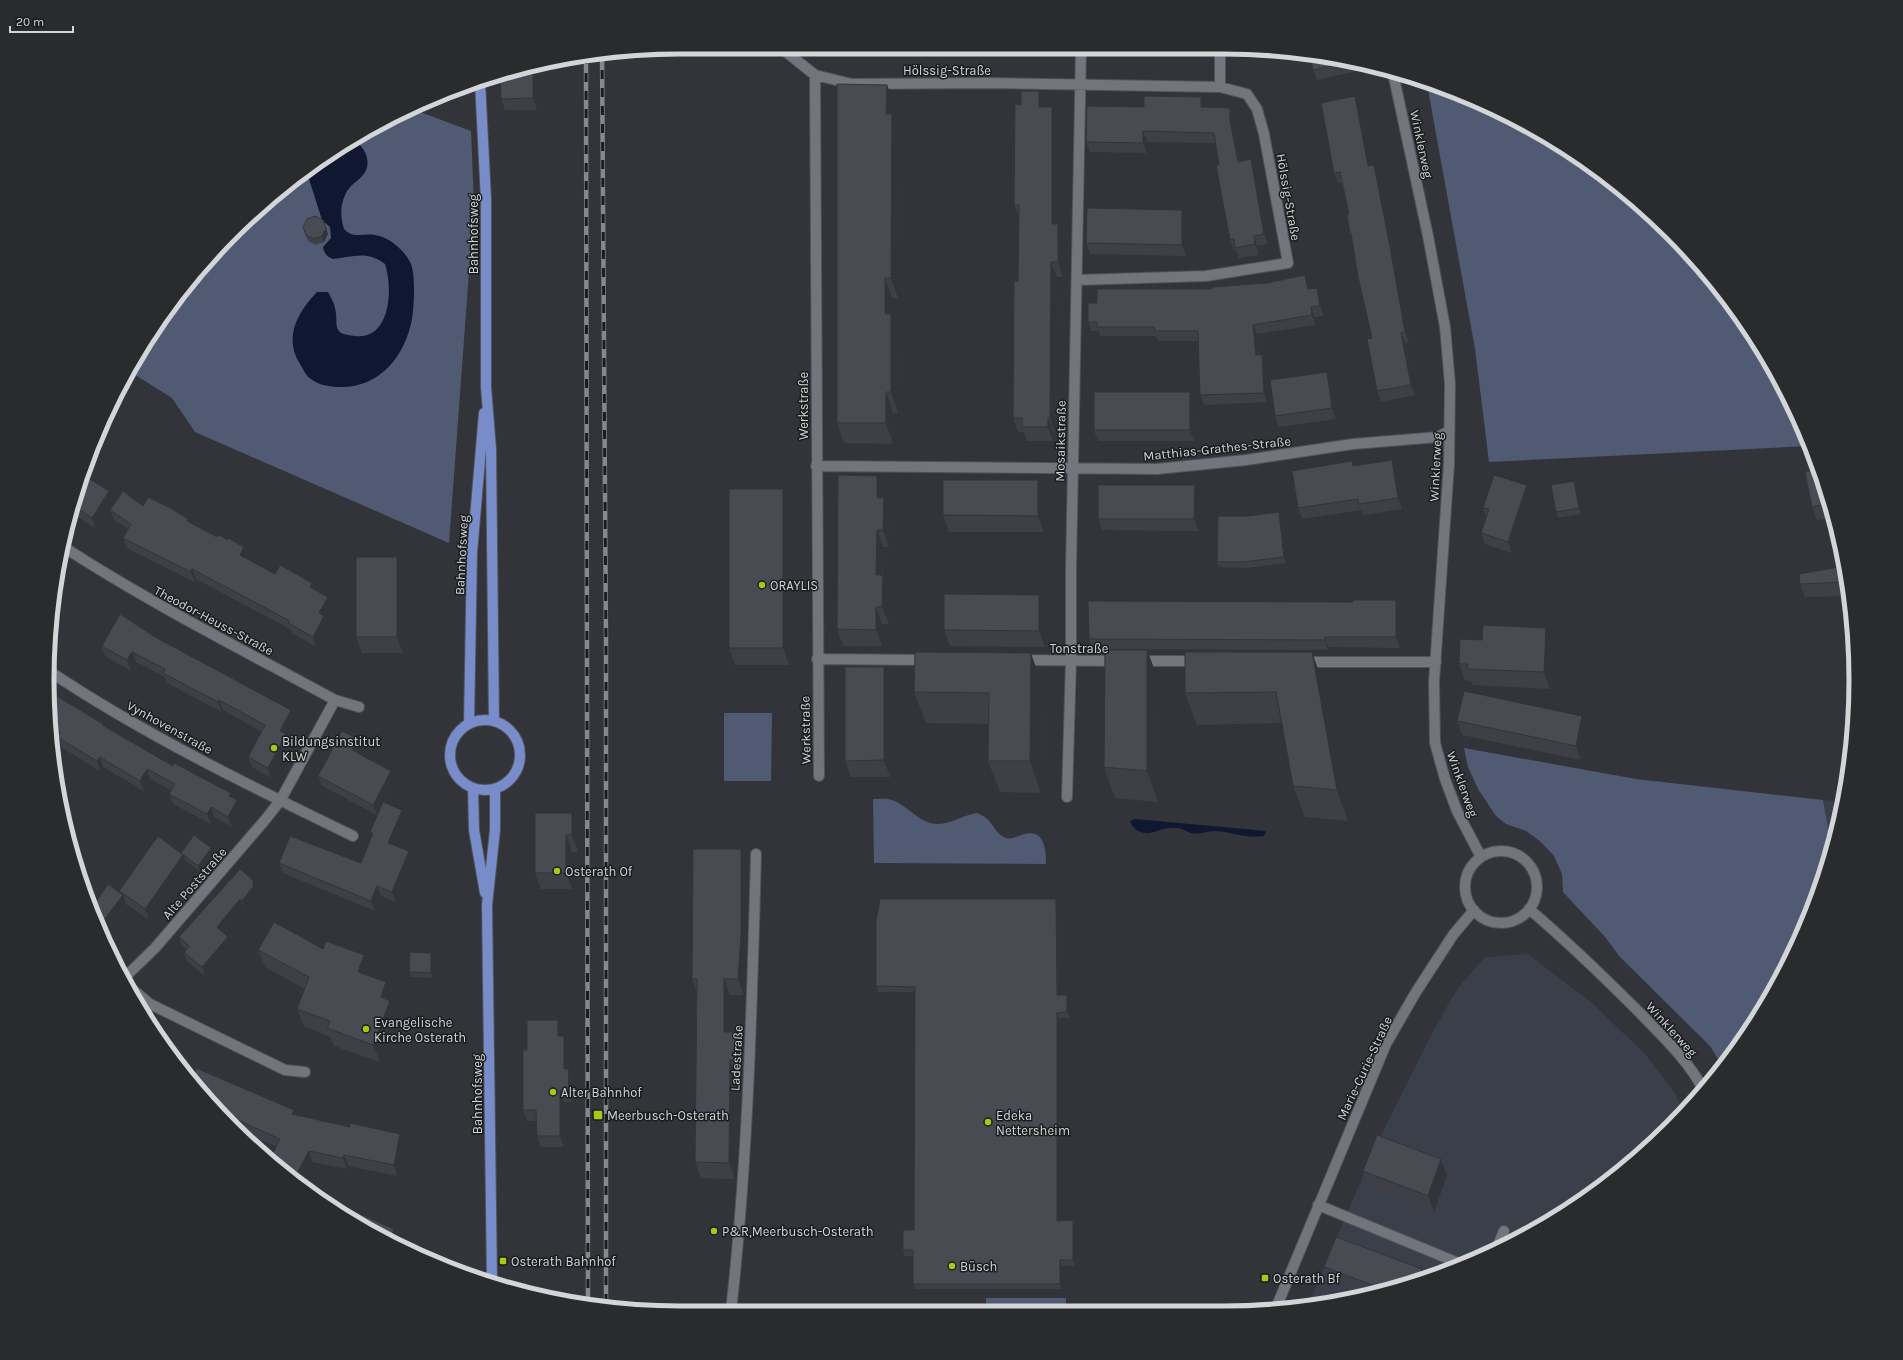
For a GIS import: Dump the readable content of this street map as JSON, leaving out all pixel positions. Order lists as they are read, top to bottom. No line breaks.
{"streets":{"main road":["Bahnhofsweg"],"street":["Hölssig-Straße","Winklerweg","Werkstraße","Mosaikstraße","Matthias-Grathes-Straße","Theodor-Heuss-Straße","Tonstraße","Vynhovenstraße","Alte Poststraße","Ladestraße","Marie-Curie-Straße"]},"crossings":[["Hölssig-Straße","Werkstraße"],["Hölssig-Straße","Mosaikstraße"],["Winklerweg","Matthias-Grathes-Straße"],["Winklerweg","Marie-Curie-Straße"],["Werkstraße","Matthias-Grathes-Straße"],["Mosaikstraße","Matthias-Grathes-Straße"],["Mosaikstraße","Tonstraße"],["Theodor-Heuss-Straße","Alte Poststraße"],["Vynhovenstraße","Alte Poststraße"]],"places":{"other":["ORAYLIS","Bildungsinstitut KLW","Osterath Of","Evangelische Kirche Osterath","Alter Bahnhof","Edeka Nettersheim","P&R,Meerbusch-Osterath","Büsch"],"transit":["Meerbusch-Osterath","Osterath Bahnhof","Osterath Bf"]},"scale_bar":"20 m"}
